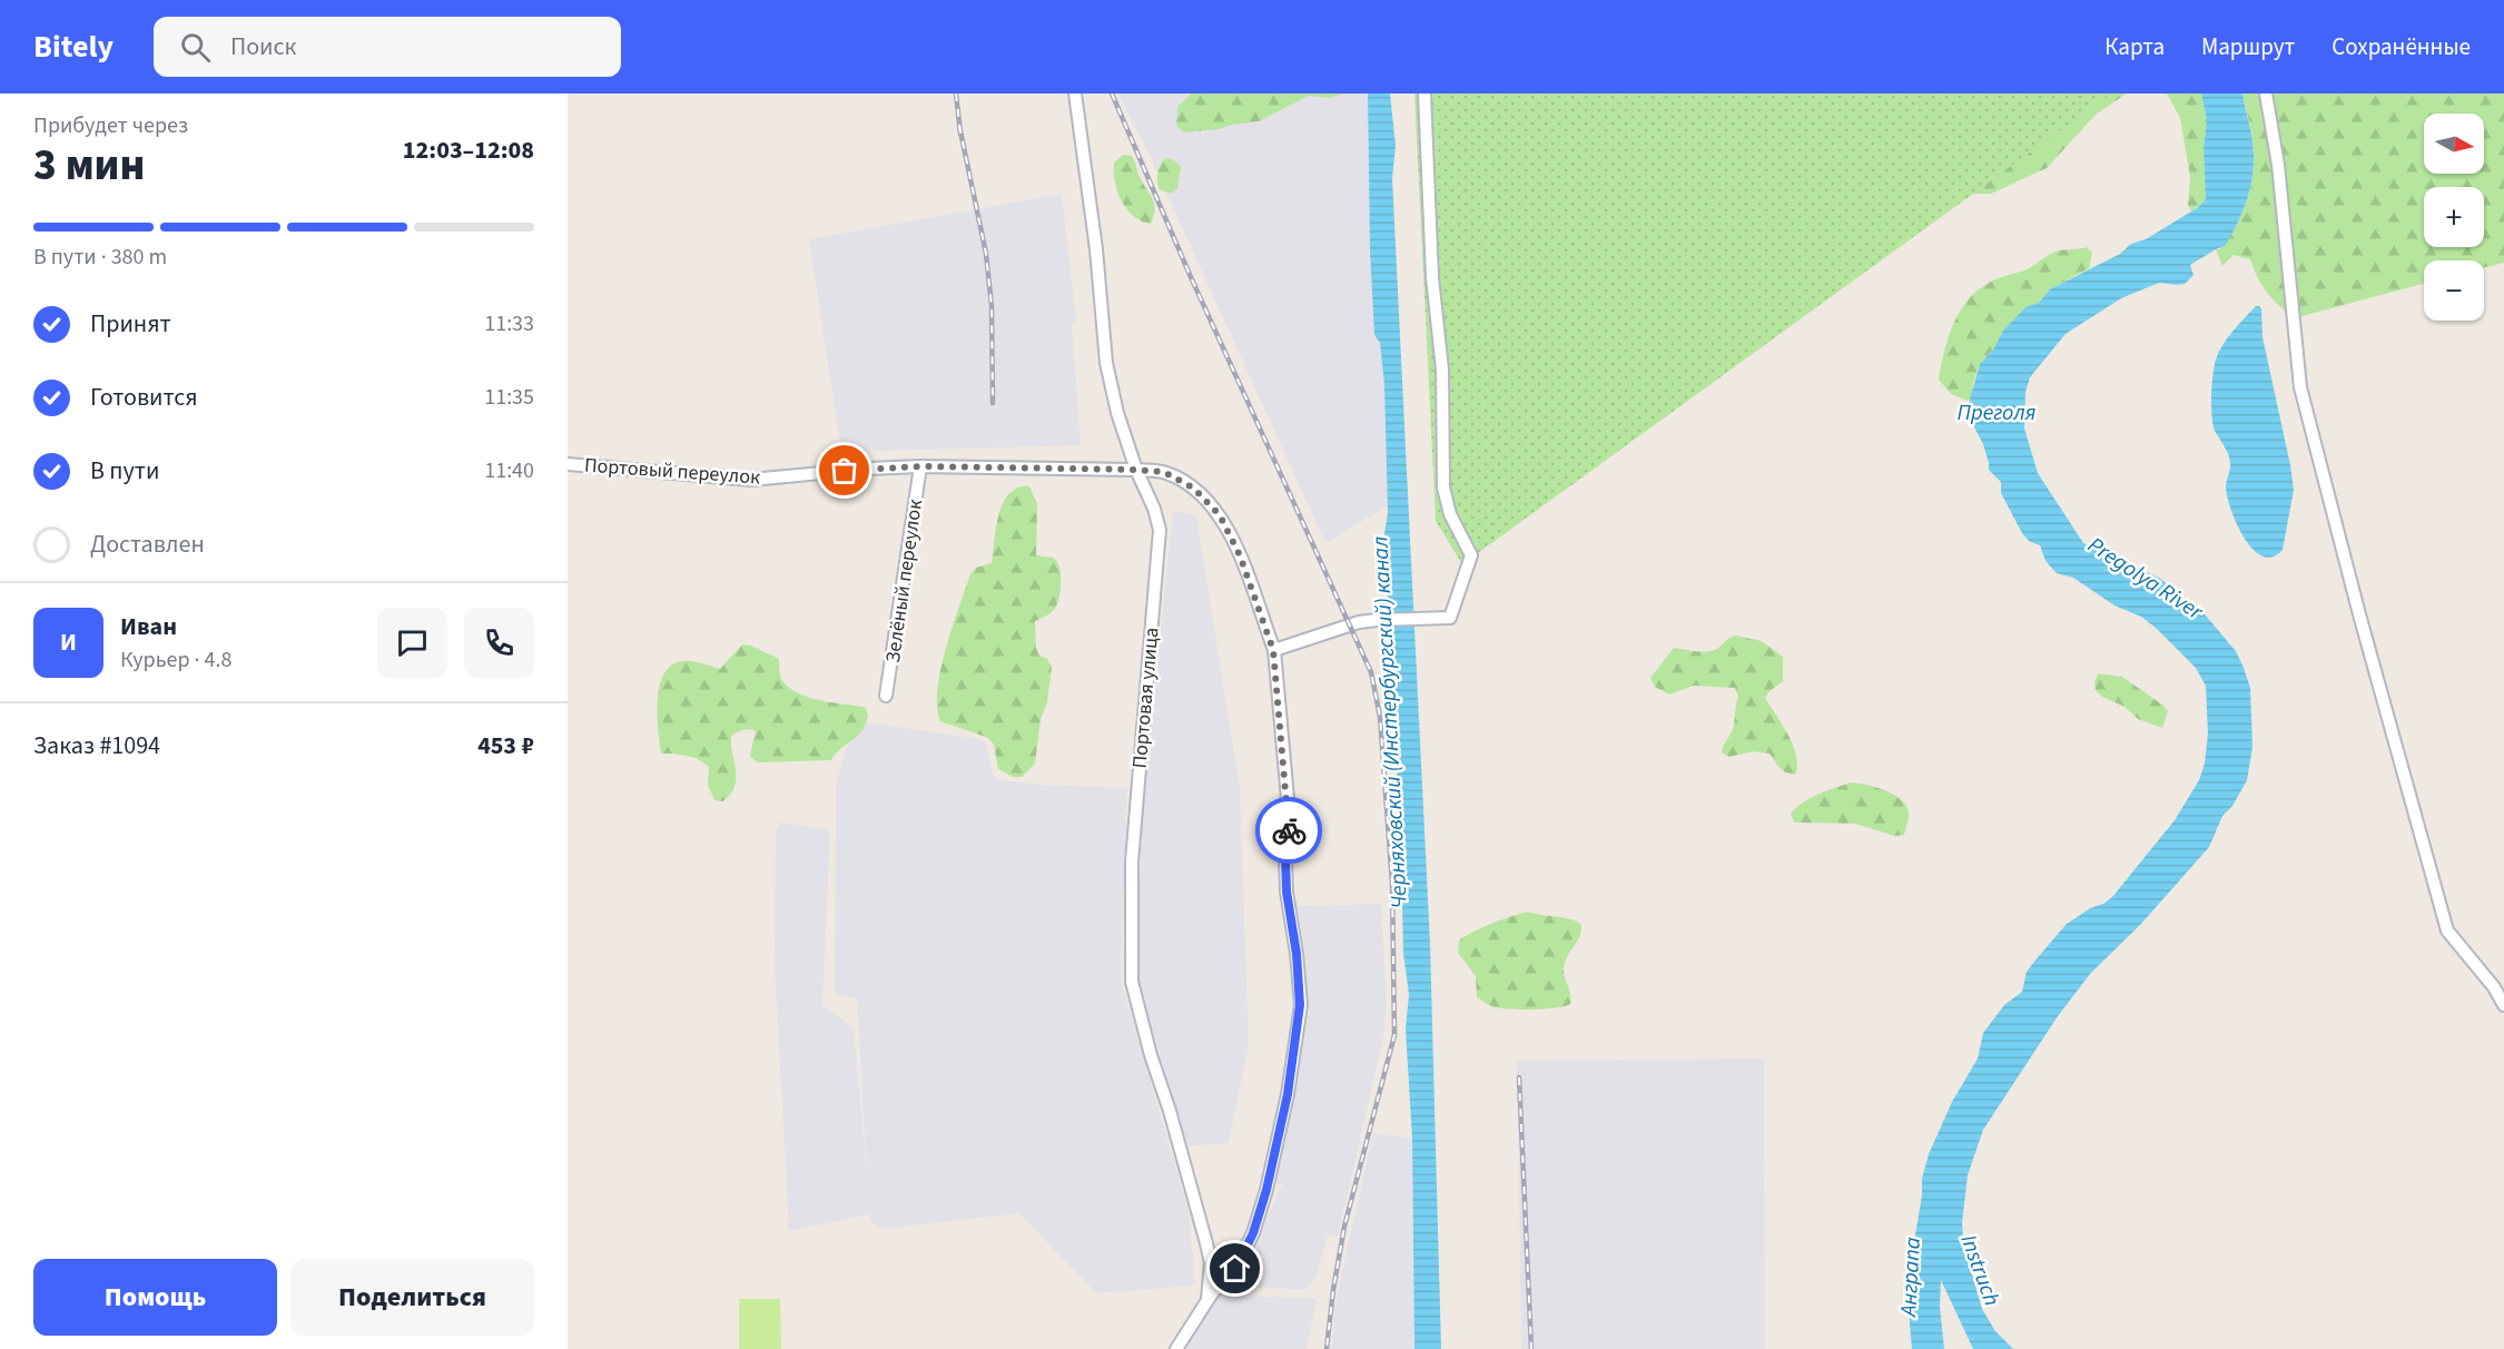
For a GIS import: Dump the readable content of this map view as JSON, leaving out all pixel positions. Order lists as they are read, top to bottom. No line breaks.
{"streets":{"street":["Портовый переулок","Зелёный переулок","Портовая улица"]},"crossings":[["Портовый переулок","Зелёный переулок"],["Портовый переулок","Портовая улица"]],"water":["Преголя","Pregolya River","Черняховский (Инстербургский) канал","Instruch","Анграпа"],"north":"right","page":{"header":"Bitely","search":"Поиск","nav":["Карта","Маршрут","Сохранённые"],"heading":["3 мин","Прибудет через","12:03–12:08"],"panel":["Иван","Курьер · 4.8","Заказ #1094","453 ₽"],"map_buttons":["+","−"],"bar":"В пути · 380 m","list":[["Принят","11:33"],["Готовится","11:35"],["В пути","11:40"],"Доставлен"],"round":"И","buttons":["Помощь","Поделиться"]}}
